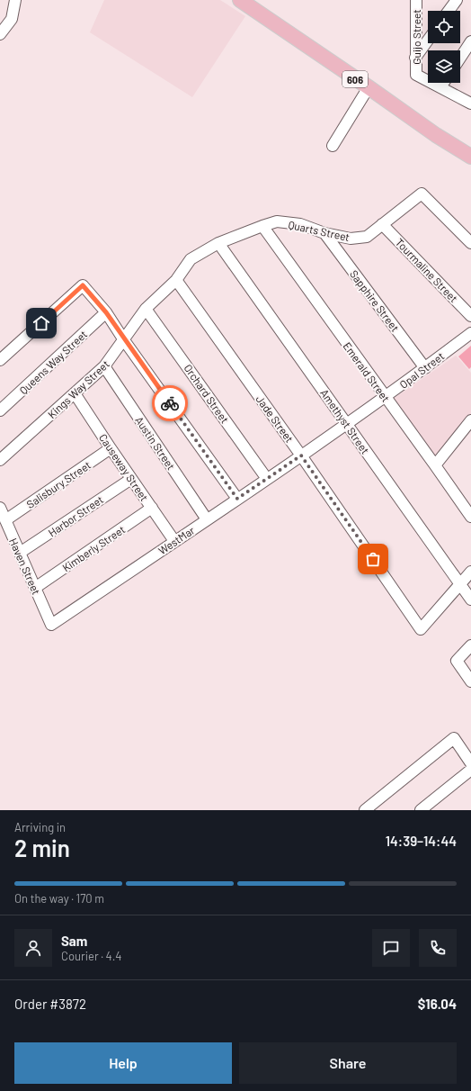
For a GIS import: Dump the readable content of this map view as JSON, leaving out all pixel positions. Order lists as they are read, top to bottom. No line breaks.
{"streets":{"main road":["606"],"street":["Guijo Street","Quarts Street","Tourmaline Street","Sapphire Street","Queens Way Street","Opal Street","Emerald Street","Kings Way Street","Orchard Street","Jade Street","Amethyst Street","Austin Street","Causeway Street","Salisbury Street","Harbor Street","WestMar","Kimberly Street","Haven Street"]},"crossings":[["Quarts Street","Tourmaline Street"],["Quarts Street","Sapphire Street"],["Quarts Street","Emerald Street"],["Quarts Street","Kings Way Street"],["Quarts Street","Orchard Street"],["Quarts Street","Jade Street"],["Quarts Street","Amethyst Street"],["Sapphire Street","Opal Street"],["Opal Street","Emerald Street"],["Opal Street","Jade Street"],["Opal Street","Amethyst Street"],["Opal Street","WestMar"],["Kings Way Street","Orchard Street"],["Kings Way Street","Austin Street"],["Kings Way Street","Causeway Street"],["Orchard Street","WestMar"],["Jade Street","Amethyst Street"],["Jade Street","WestMar"],["Austin Street","WestMar"],["Causeway Street","Salisbury Street"],["Causeway Street","Harbor Street"],["Causeway Street","WestMar"],["Causeway Street","Kimberly Street"],["Salisbury Street","Haven Street"],["Harbor Street","Haven Street"],["WestMar","Haven Street"],["Kimberly Street","Haven Street"]],"page":{"heading":["2 min","Arriving in","14:39–14:44"],"panel":["Sam","Courier · 4.4","Order #3872","$16.04"],"bar":"On the way · 170 m","buttons":["Help","Share"]}}
